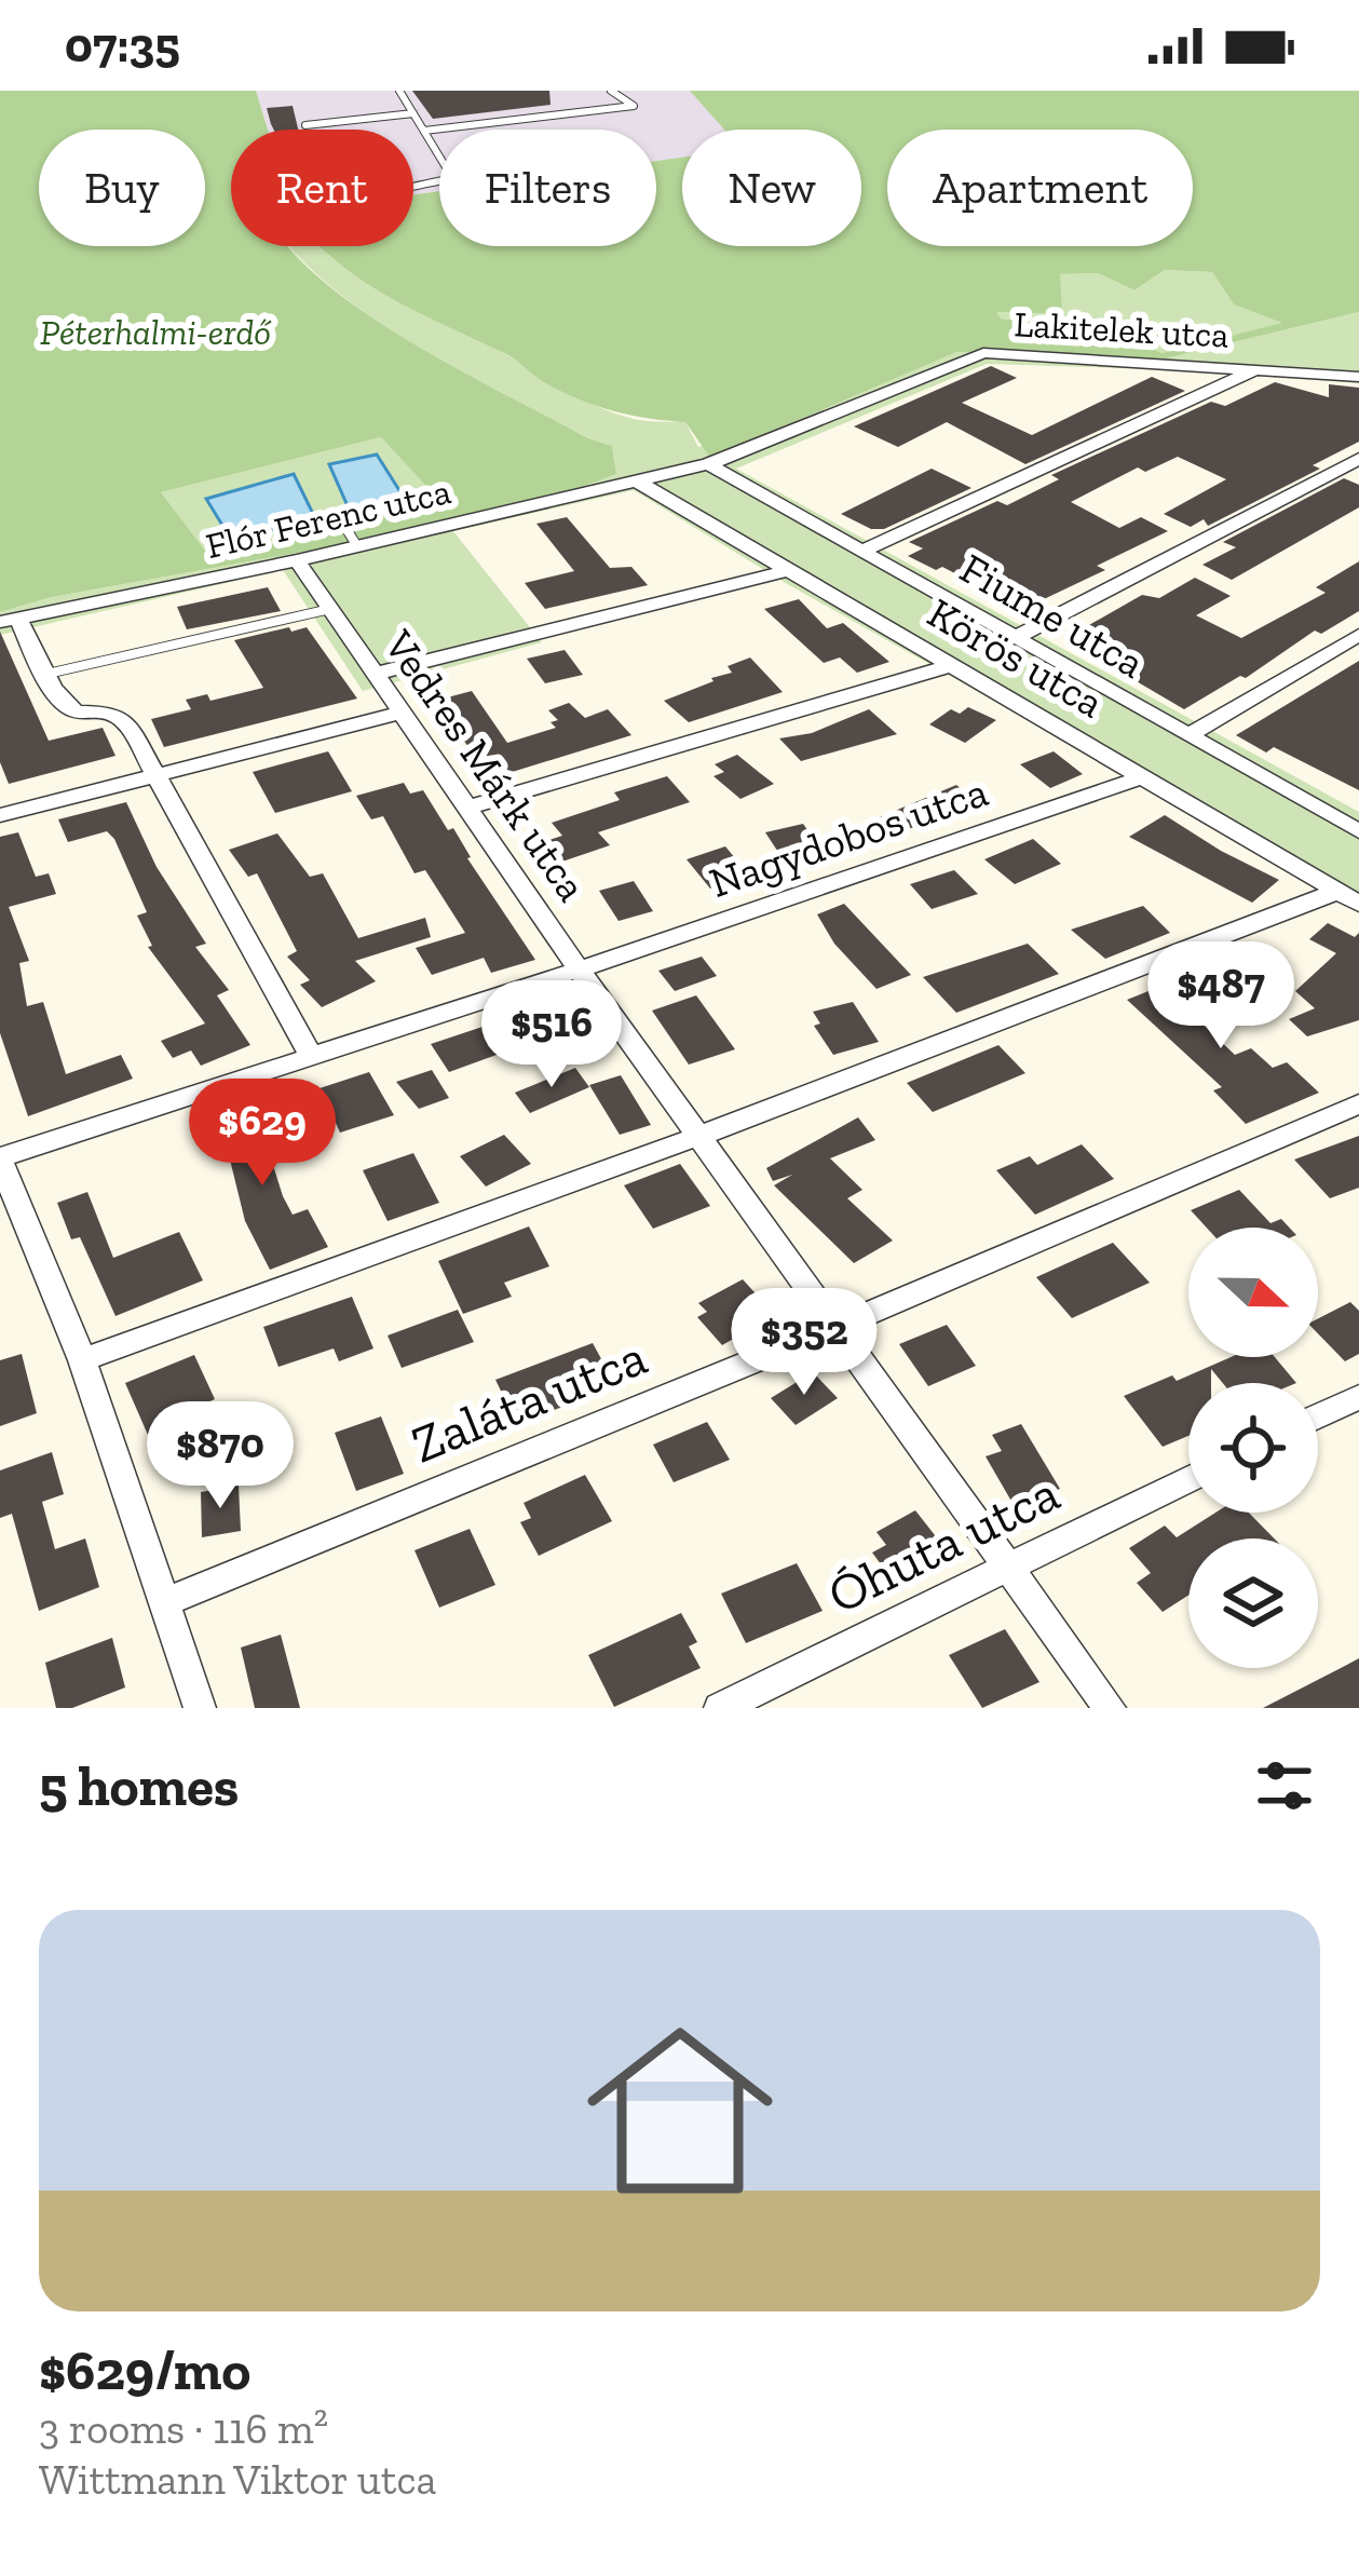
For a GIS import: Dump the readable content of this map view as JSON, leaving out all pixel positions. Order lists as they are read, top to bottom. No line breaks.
{"streets":{"street":["Lakitelek utca","Flór Ferenc utca","Fiume utca","Körös utca","Vedres Márk utca","Nagydobos utca","Zaláta utca","Óhuta utca"]},"crossings":[["Lakitelek utca","Flór Ferenc utca"],["Lakitelek utca","Fiume utca"],["Flór Ferenc utca","Körös utca"],["Flór Ferenc utca","Vedres Márk utca"],["Körös utca","Nagydobos utca"],["Vedres Márk utca","Nagydobos utca"],["Vedres Márk utca","Zaláta utca"],["Vedres Márk utca","Óhuta utca"]],"parks":["Péterhalmi-erdő"],"north":"right","page":{"status":"07:35","chip":["Buy","Rent","Filters","New","Apartment"],"price":["$487","$516","$629","$352","$870"],"heading":"5 homes","list":[{"name":"$629/mo","note":"3 rooms · 116 m² · Wittmann Viktor utca"}]}}
